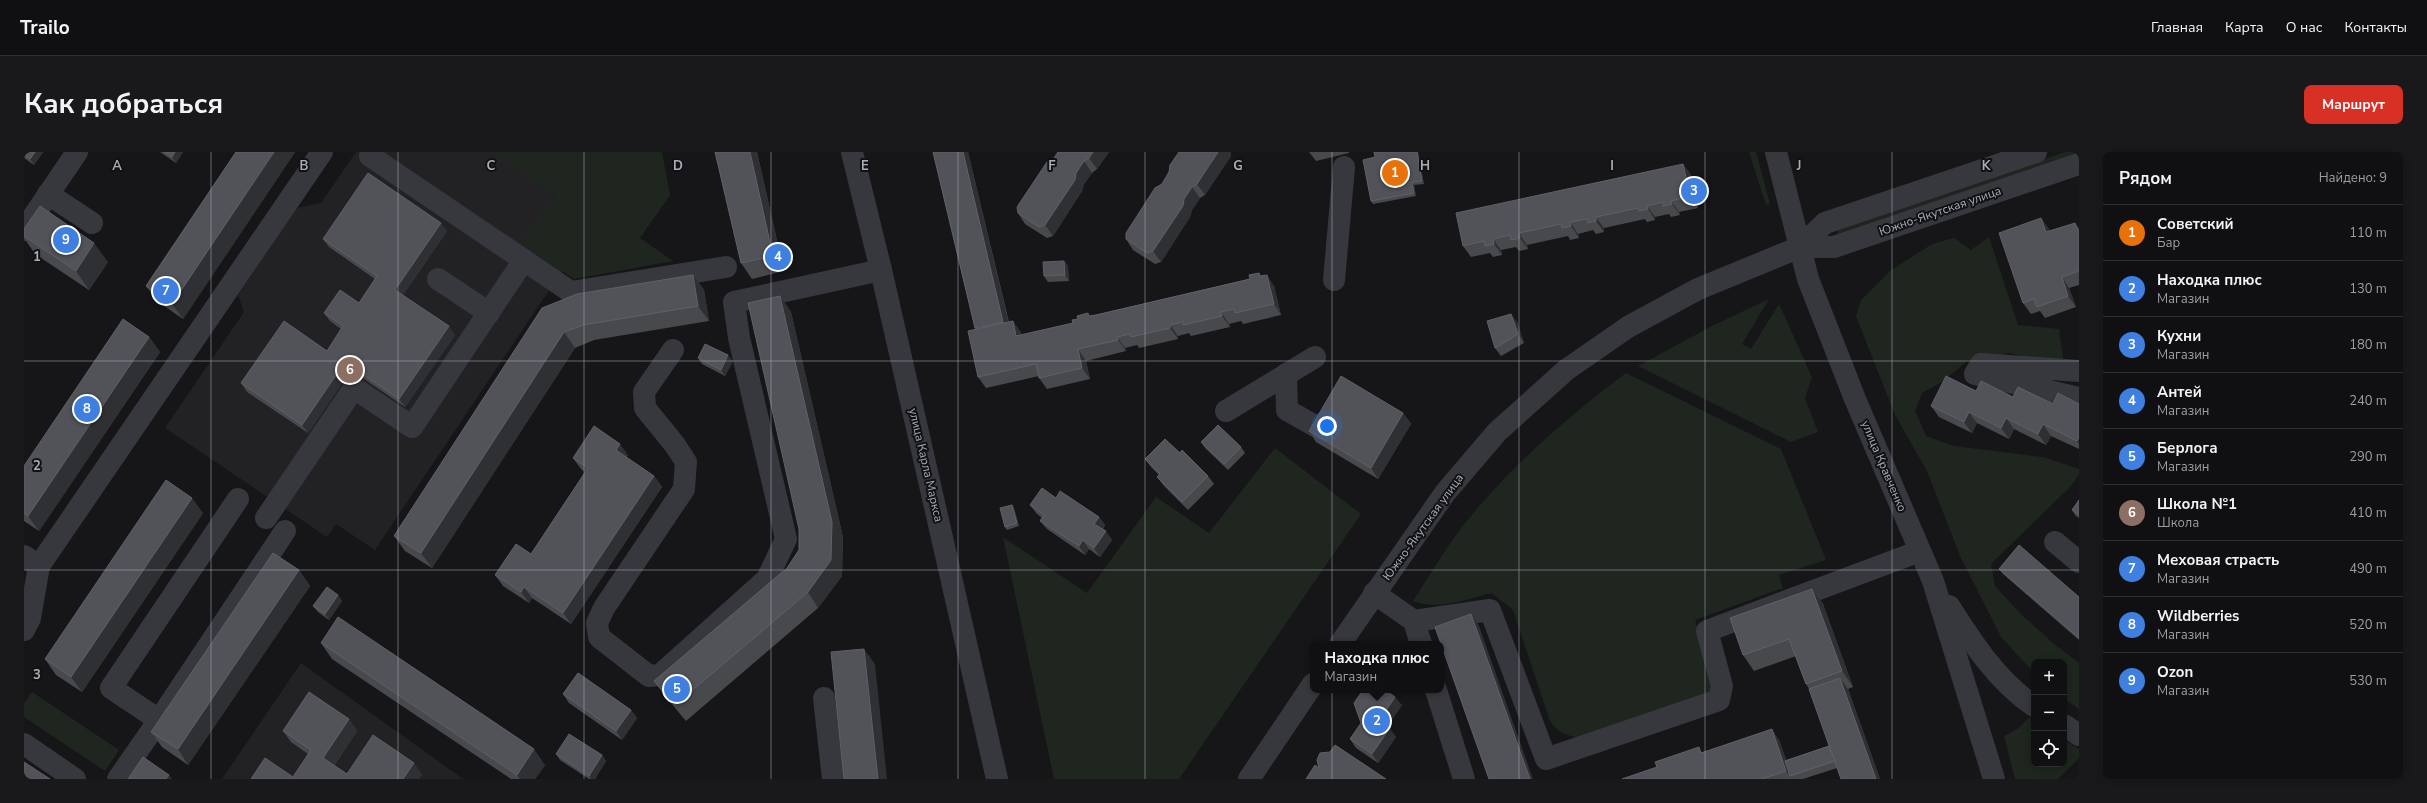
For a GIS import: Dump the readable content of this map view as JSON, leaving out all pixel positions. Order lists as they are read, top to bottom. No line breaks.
{"streets":{"street":["Южно-Якутская улица","улица Карла Маркса","улица Кравченко"]},"crossings":[["Южно-Якутская улица","улица Кравченко"]],"page":{"header":"Trailo","nav":["Главная","Карта","О нас","Контакты"],"title":"Как добраться","buttons":"Маршрут","heading":["Рядом","Найдено: 9"],"pins":["1","3","9","4","7","6","8","5","2"],"list":[{"mark":"1","name":"Советский","note":"Бар","value":"110 m"},{"mark":"2","name":"Находка плюс","note":"Магазин","value":"130 m"},{"mark":"3","name":"Кухни","note":"Магазин","value":"180 m"},{"mark":"4","name":"Антей","note":"Магазин","value":"240 m"},{"mark":"5","name":"Берлога","note":"Магазин","value":"290 m"},{"mark":"6","name":"Школа №1","note":"Школа","value":"410 m"},{"mark":"7","name":"Меховая страсть","note":"Магазин","value":"490 m"},{"mark":"8","name":"Wildberries","note":"Магазин","value":"520 m"},{"mark":"9","name":"Ozon","note":"Магазин","value":"530 m"}],"popup":["Находка плюс","Магазин"],"map_buttons":["+","−"]},"grid":{"columns":["A","B","C","D","E","F","G","H","I","J","K"],"rows":["1","2","3"]}}
